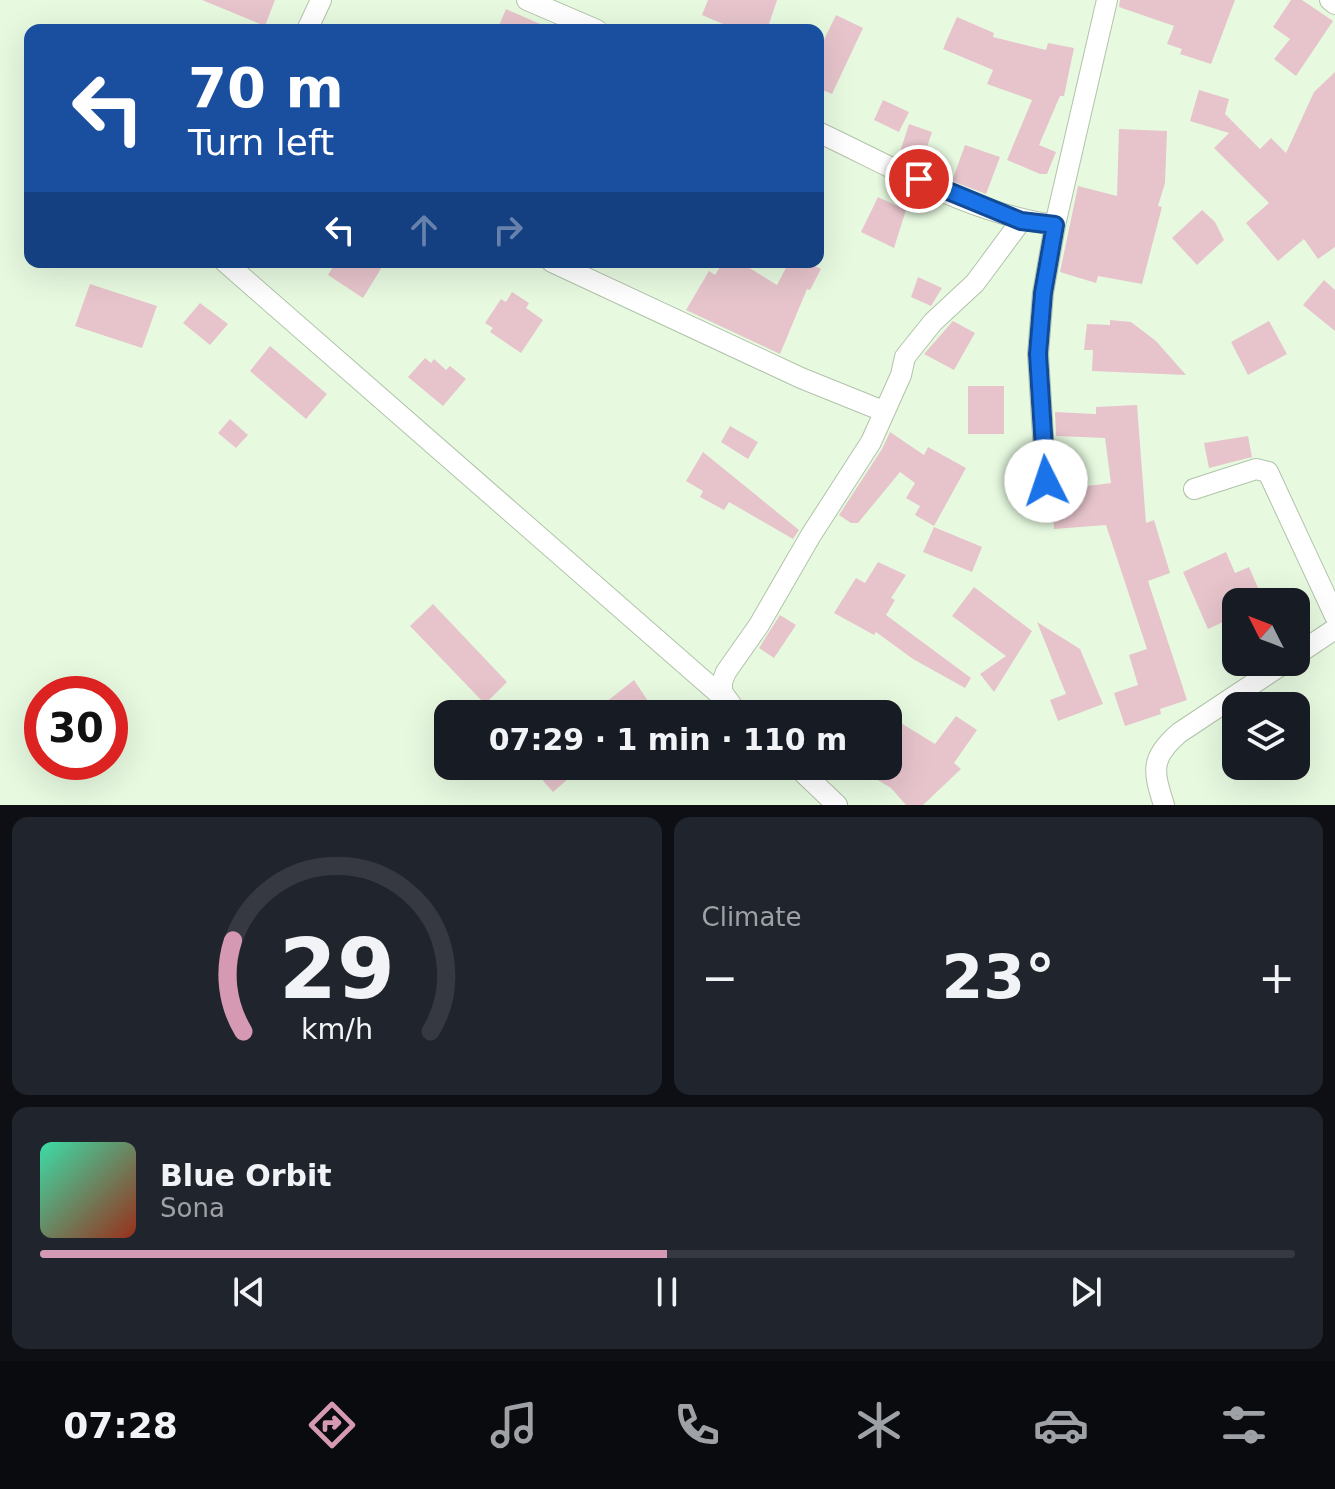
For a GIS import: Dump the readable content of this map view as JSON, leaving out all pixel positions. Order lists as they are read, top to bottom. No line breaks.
{"north":"top left","page":{"turn":["70 m","Turn left"],"limit":"30","trip":"07:29 · 1 min · 110 m","tile":"Climate","heat":["−","23°","+"],"song":["Blue Orbit","Sona"],"tabs":"07:28","gauge":["29","km/h"]}}
